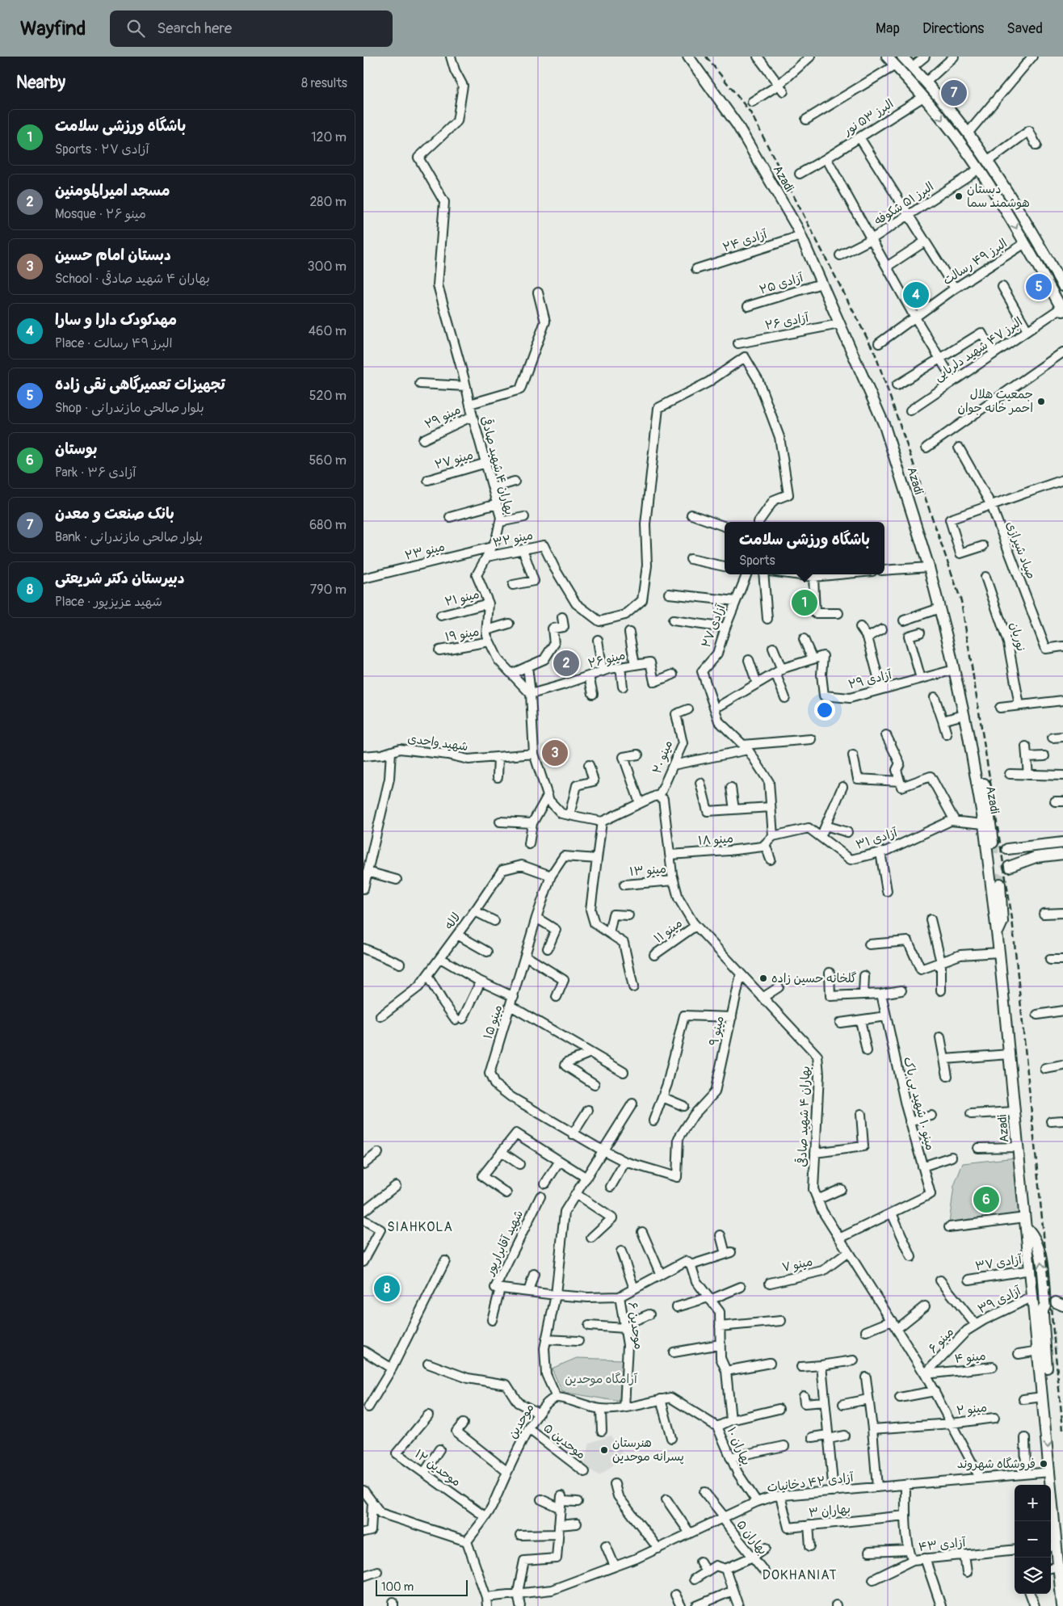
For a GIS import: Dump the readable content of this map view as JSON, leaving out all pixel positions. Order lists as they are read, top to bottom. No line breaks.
{"streets":{"main road":["Azadi"],"street":["البرز ۵۳ نور","البرز ۵۱ شکوفه","آزادی ۲۴","البرز ۴۹ رسالت","آزادی ۲۵","آزادی ۲۶","البرز ۴۷ شهید دلربایی","مینو ۲۹","مینو ۲۷","بهاران ۴ شهید صادقی","مینو ۳۲","صیاد شیرازی","مینو ۲۳","مینو ۲۱","آزادی ۲۷","مینو ۱۹","نوریان","مینو ۲۶","آزادی ۲۹","شهید واحدی","مینو ۲۰","آزادی ۳۱","مینو ۱۸","مینو ۱۳","لاله","مینو ۱۱","مینو ۱۵","مینو ۹","مینو ۱۰ شهید بی باک","شهید آقابرارپور","آزادی ۳۷","مینو ۷","آزادی ۳۹","موحدین ۶","مینو ۶","مینو ۴","مینو ۲","موحدین","موحدین ۵","بهاران ۱۰","موحدین ۱۲","آزادی ۴۲ دخانیات","بهاران ۳","بهاران ۵","آزادی ۴۳"]},"crossings":[["Azadi","آزادی ۲۴"],["Azadi","آزادی ۲۵"],["Azadi","آزادی ۲۶"],["Azadi","آزادی ۲۹"],["Azadi","آزادی ۳۱"],["Azadi","آزادی ۳۷"],["Azadi","آزادی ۳۹"],["Azadi","آزادی ۴۲ دخانیات"],["مینو ۲۹","بهاران ۴ شهید صادقی"],["مینو ۲۷","بهاران ۴ شهید صادقی"],["بهاران ۴ شهید صادقی","مینو ۳۲"],["بهاران ۴ شهید صادقی","مینو ۲۳"],["بهاران ۴ شهید صادقی","مینو ۲۱"],["بهاران ۴ شهید صادقی","آزادی ۲۷"],["بهاران ۴ شهید صادقی","مینو ۱۹"],["بهاران ۴ شهید صادقی","مینو ۲۶"],["بهاران ۴ شهید صادقی","مینو ۲۰"],["بهاران ۴ شهید صادقی","آزادی ۳۱"],["بهاران ۴ شهید صادقی","مینو ۱۸"],["بهاران ۴ شهید صادقی","مینو ۱۳"],["بهاران ۴ شهید صادقی","مینو ۱۱"],["بهاران ۴ شهید صادقی","مینو ۹"],["بهاران ۴ شهید صادقی","مینو ۱۰ شهید بی باک"],["بهاران ۴ شهید صادقی","مینو ۷"],["بهاران ۴ شهید صادقی","مینو ۶"],["بهاران ۴ شهید صادقی","مینو ۴"],["بهاران ۴ شهید صادقی","مینو ۲"],["بهاران ۴ شهید صادقی","آزادی ۴۲ دخانیات"],["آزادی ۲۷","مینو ۲۰"],["آزادی ۲۷","آزادی ۳۱"],["آزادی ۲۷","مینو ۱۸"],["مینو ۲۰","آزادی ۳۱"],["مینو ۲۰","مینو ۱۸"],["آزادی ۳۱","مینو ۱۸"],["لاله","مینو ۱۵"],["مینو ۱۵","مینو ۹"],["شهید آقابرارپور","موحدین ۶"],["آزادی ۳۹","مینو ۶"],["مینو ۶","مینو ۴"],["موحدین","موحدین ۵"],["موحدین","موحدین ۱۲"],["بهاران ۱۰","آزادی ۴۲ دخانیات"],["آزادی ۴۲ دخانیات","بهاران ۳"],["آزادی ۴۲ دخانیات","بهاران ۵"],["آزادی ۴۲ دخانیات","آزادی ۴۳"],["بهاران ۳","آزادی ۴۳"]],"districts":["SIAHKOLA","DOKHANIAT"],"parks":["آرامگاه موحدین"],"places":["دبستان هوشمند سما","جمعیت هلال احمر خانه جوان","گلخانه حسین زاده","هنرستان پسرانه موحدین","فروشگاه شهروند"],"scale_bar":"100 m","page":{"header":"Wayfind","search":"Search here","nav":["Map","Directions","Saved"],"heading":["Nearby","8 results"],"pins":["7","5","4","1","2","3","6","8"],"list":[{"mark":"1","name":"باشگاه ورزشی سلامت","note":"Sports · آزادی ۲۷","value":"120 m"},{"mark":"2","name":"مسجد امیرالمومنین","note":"Mosque · مینو ۲۶","value":"280 m"},{"mark":"3","name":"دبستان امام حسین","note":"School · بهاران ۴ شهید صادقی","value":"300 m"},{"mark":"4","name":"مهدکودک دارا و سارا","note":"Place · البرز ۴۹ رسالت","value":"460 m"},{"mark":"5","name":"تجهیزات تعمیرگاهی نقی زاده","note":"Shop · بلوار صالحی مازندرانی","value":"520 m"},{"mark":"6","name":"بوستان","note":"Park · آزادی ۳۶","value":"560 m"},{"mark":"7","name":"بانک صنعت و معدن","note":"Bank · بلوار صالحی مازندرانی","value":"680 m"},{"mark":"8","name":"دبیرستان دکتر شریعتی","note":"Place · شهید عزیزپور","value":"790 m"}],"popup":["باشگاه ورزشی سلامت","Sports"],"map_buttons":["+","−"],"scale":"100 m"}}
